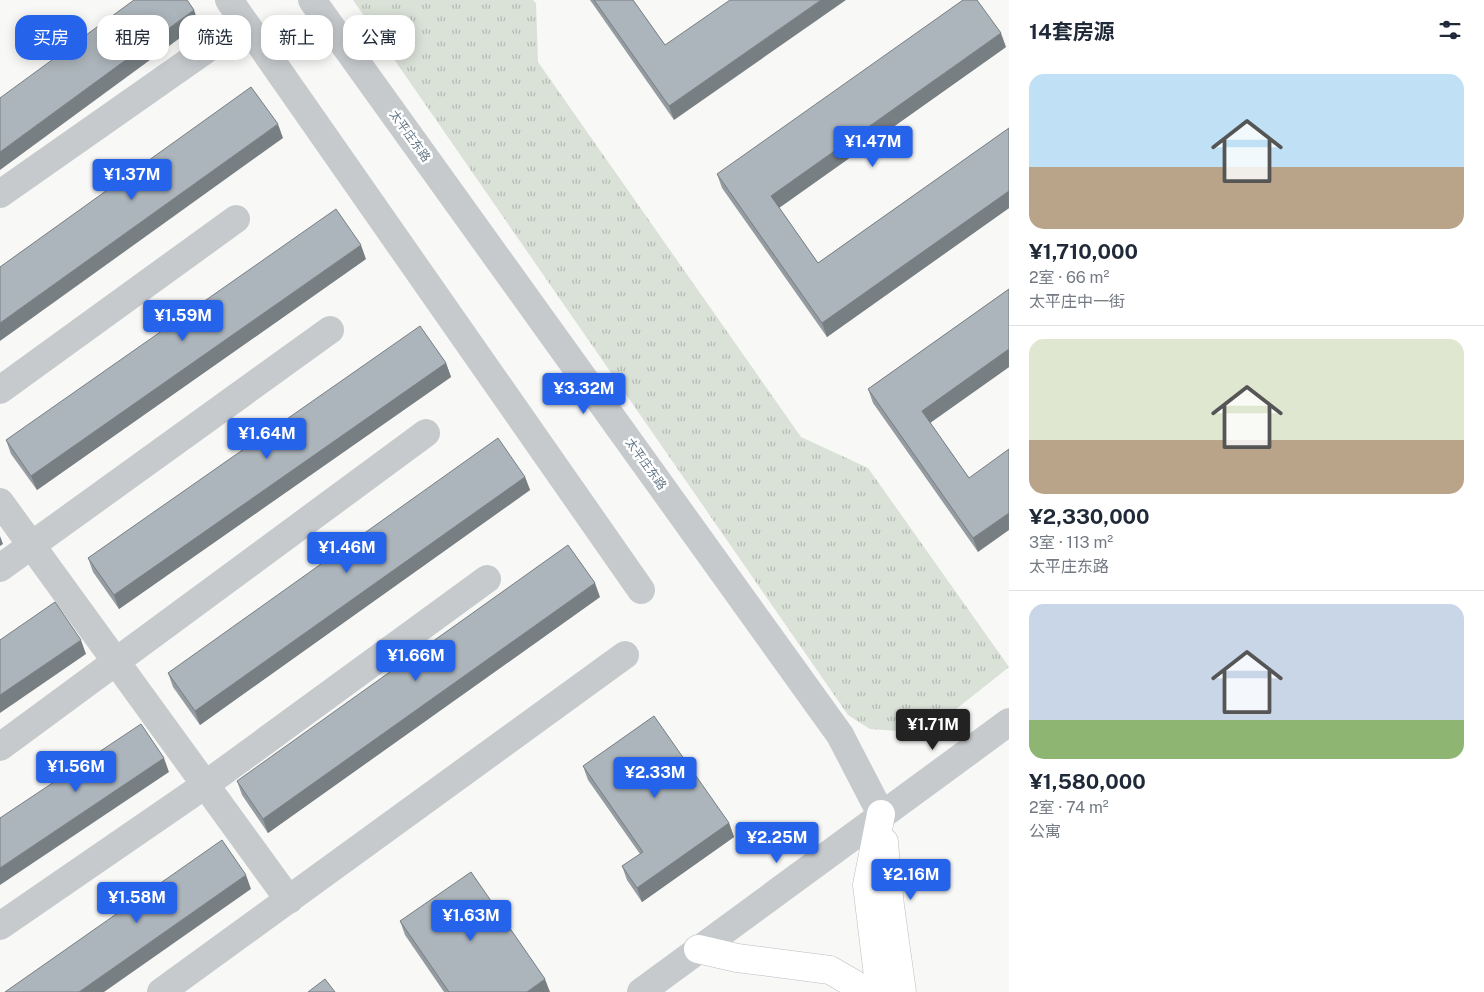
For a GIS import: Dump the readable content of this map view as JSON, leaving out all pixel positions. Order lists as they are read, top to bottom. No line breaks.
{"streets":{"main road":["太平庄东路"]},"page":{"heading":"14套房源","chip":["买房","租房","筛选","新上","公寓"],"list":[{"name":"¥1,710,000","note":"2室 · 66 m² · 太平庄中一街"},{"name":"¥2,330,000","note":"3室 · 113 m² · 太平庄东路"},{"name":"¥1,580,000","note":"2室 · 74 m² · 公寓"}],"price":["¥1.47M","¥1.37M","¥1.59M","¥3.32M","¥1.64M","¥1.46M","¥1.66M","¥1.71M","¥1.56M","¥2.33M","¥2.25M","¥2.16M","¥1.58M","¥1.63M"]}}
